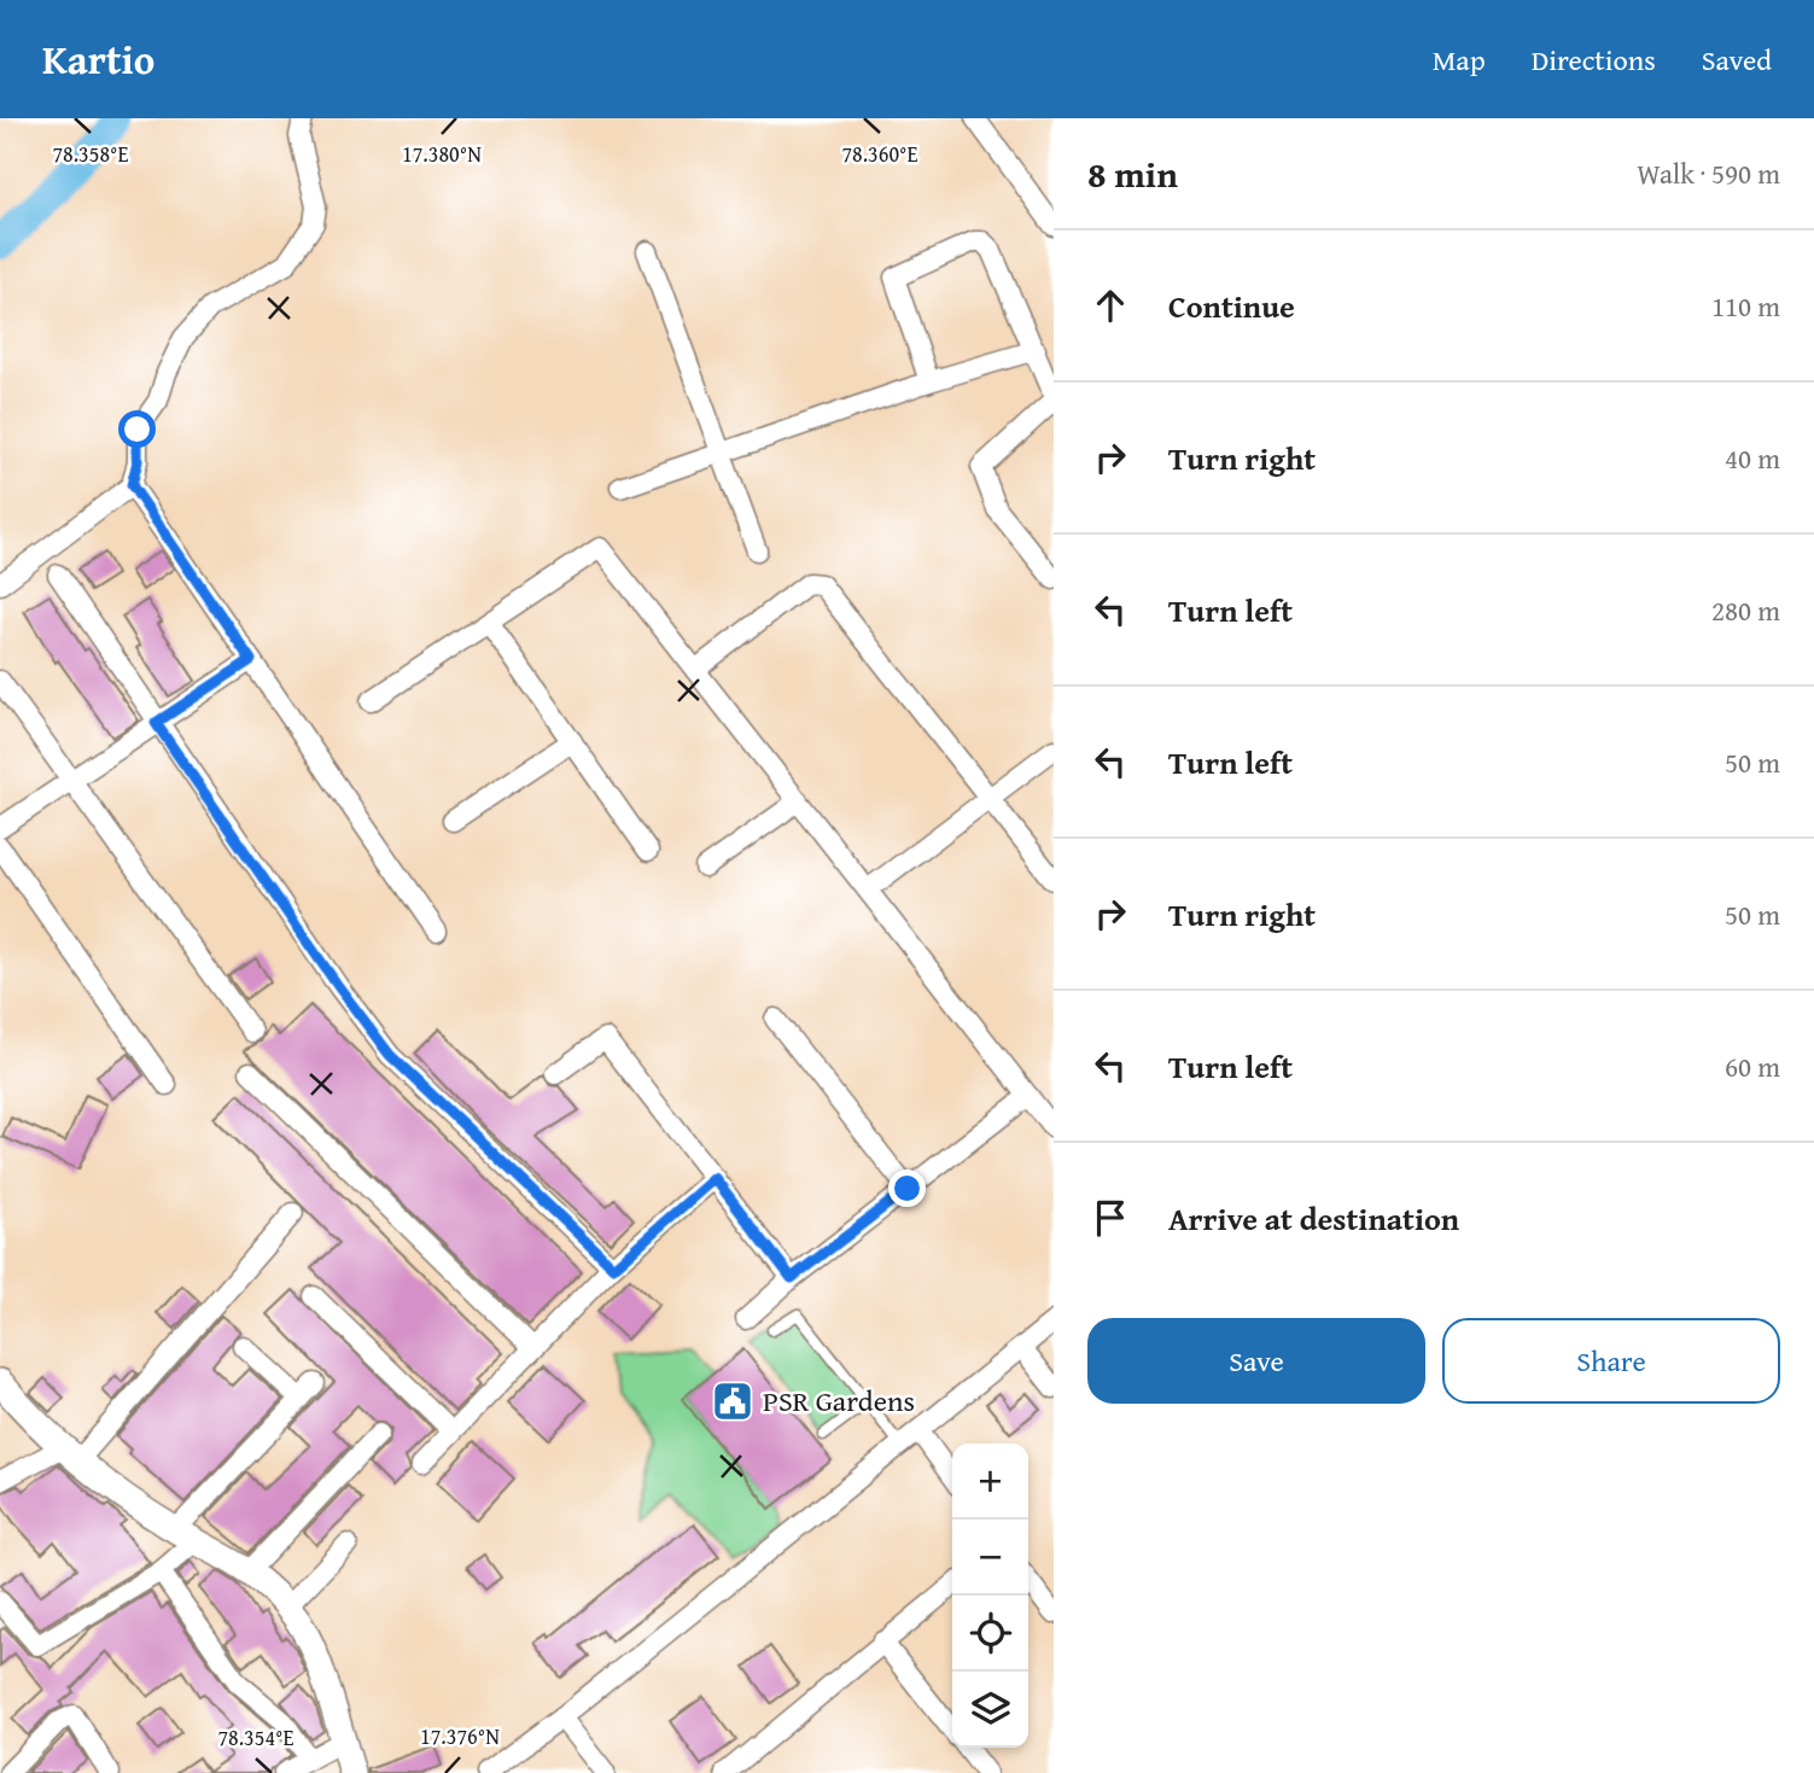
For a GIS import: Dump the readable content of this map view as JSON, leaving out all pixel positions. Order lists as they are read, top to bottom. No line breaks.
{"places":{"public building":["PSR Gardens"]},"page":{"header":"Kartio","nav":["Map","Directions","Saved"],"heading":["8 min","Walk · 590 m"],"list":[["Continue","110 m"],["Turn right","40 m"],["Turn left","280 m"],["Turn left","50 m"],["Turn right","50 m"],["Turn left","60 m"],"Arrive at destination"],"buttons":["Save","Share"],"map_buttons":["+","−"]},"coordinates":["78.358°E","78.360°E","17.380°N","17.376°N","78.354°E"]}
